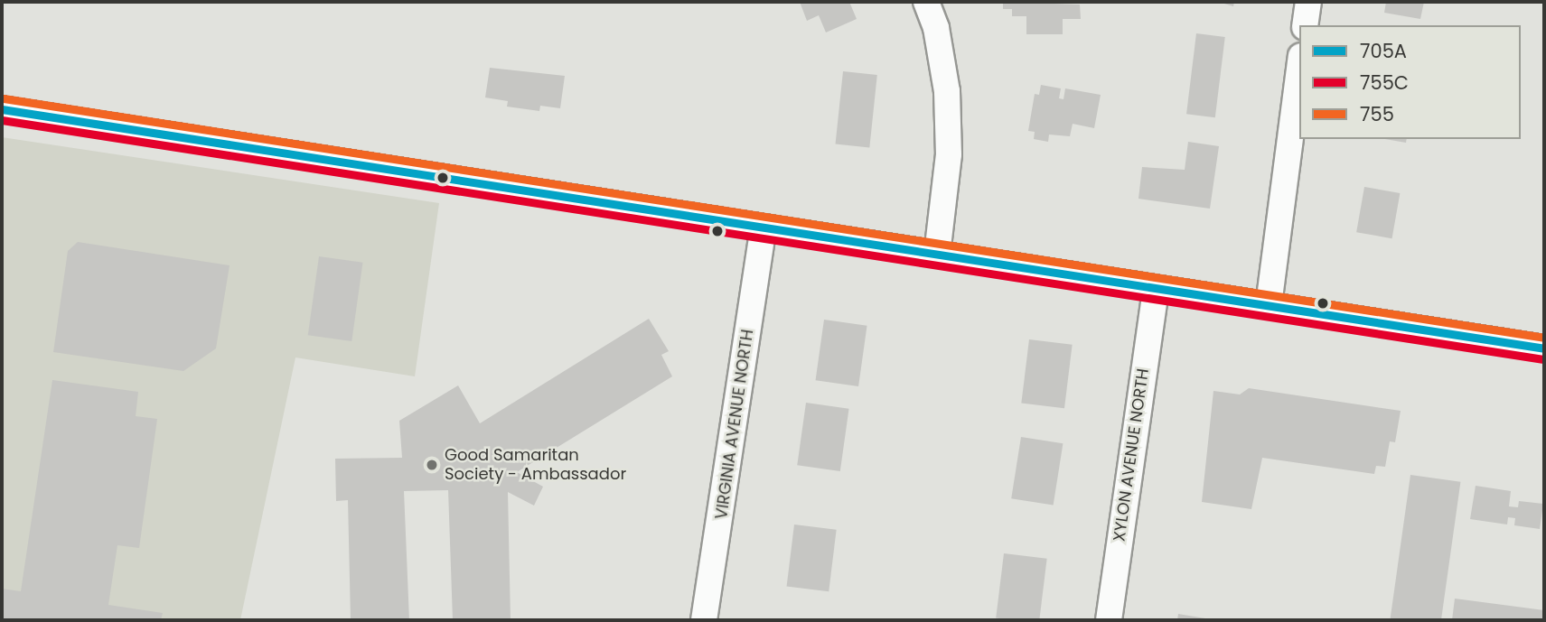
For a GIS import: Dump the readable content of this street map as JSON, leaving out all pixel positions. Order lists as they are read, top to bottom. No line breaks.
{"streets":{"street":["VIRGINIA AVENUE NORTH","XYLON AVENUE NORTH"]},"places":["Good Samaritan Society - Ambassador"],"lines":["transit line 755","transit line 705A","transit line 755C"],"legend":["705A","755C","755"]}
